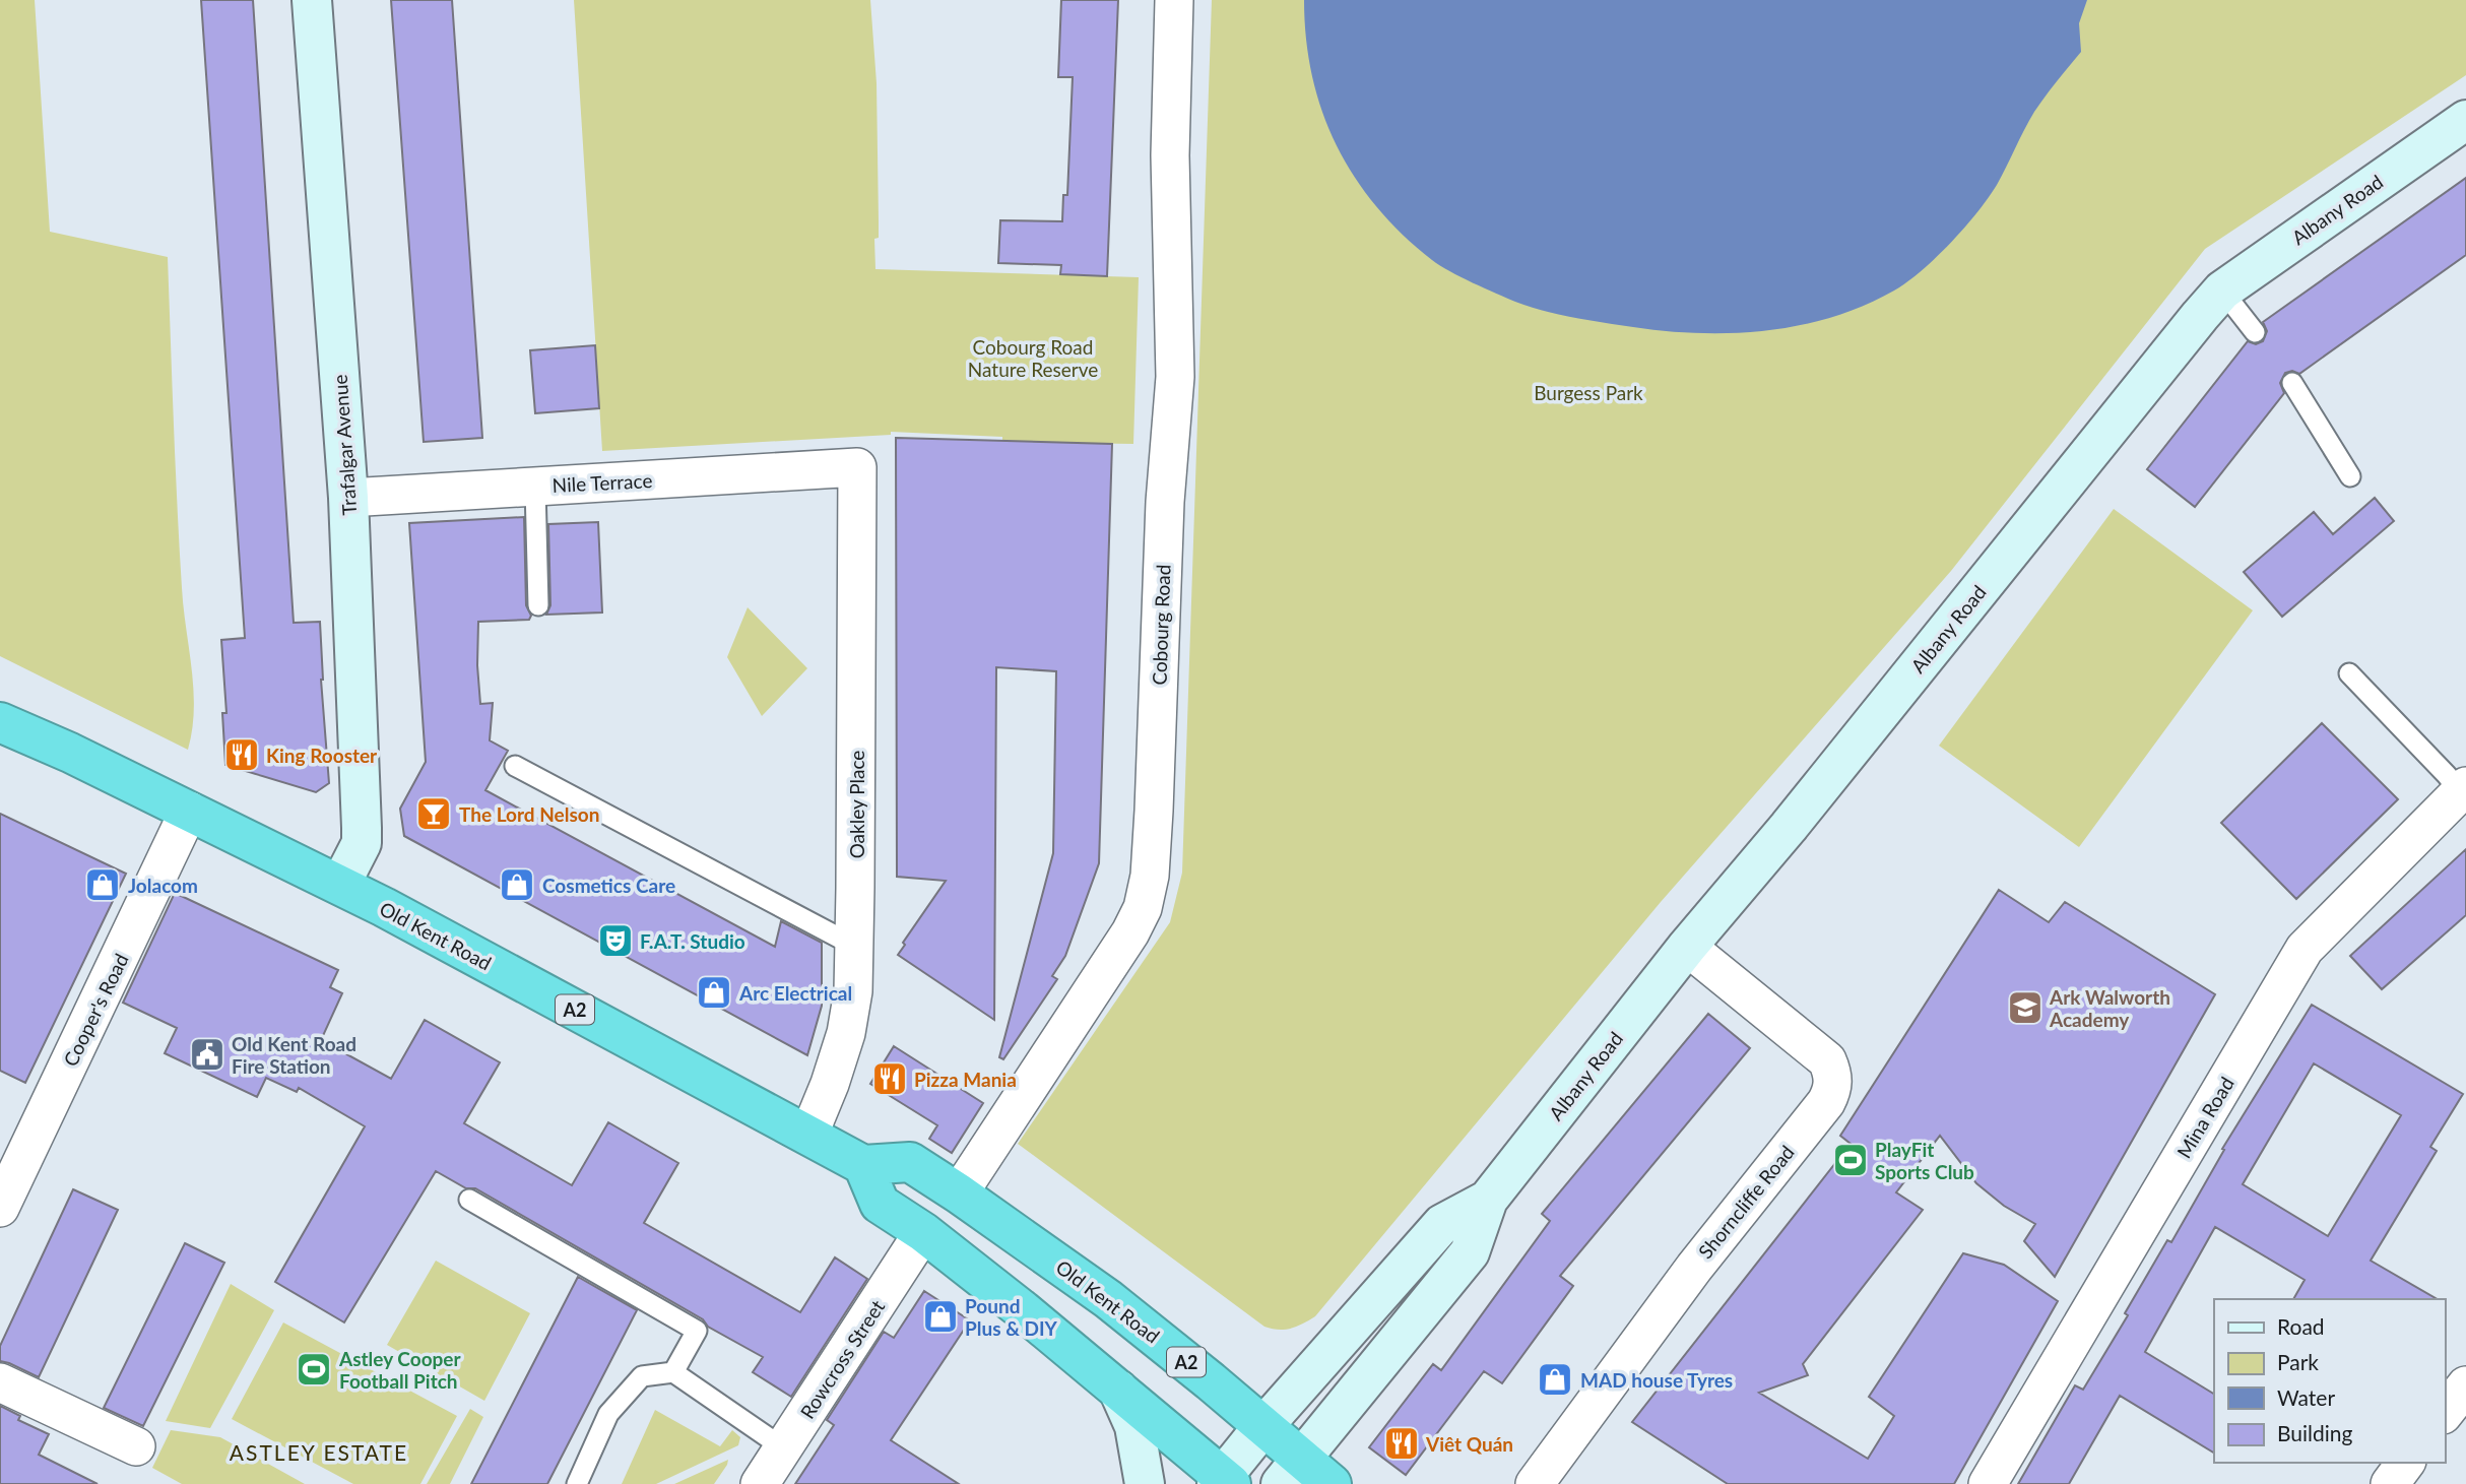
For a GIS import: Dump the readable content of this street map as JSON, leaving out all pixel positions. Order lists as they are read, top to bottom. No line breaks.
{"streets":{"highway":["Old Kent Road","A2"],"main road":["Albany Road","Trafalgar Avenue"],"street":["Nile Terrace","Cobourg Road","Oakley Place","Cooper's Road","Mina Road","Shorncliffe Road","Rowcross Street"]},"crossings":[["Albany Road","Old Kent Road"],["Albany Road","Shorncliffe Road"],["Trafalgar Avenue","Nile Terrace"],["Trafalgar Avenue","Old Kent Road"],["Nile Terrace","Oakley Place"],["Cobourg Road","Old Kent Road"],["Oakley Place","Old Kent Road"],["Old Kent Road","Cooper's Road"]],"districts":["ASTLEY ESTATE"],"parks":["Cobourg Road Nature Reserve","Burgess Park"],"places":{"restaurant":["King Rooster","Pizza Mania","Viêt Quán"],"bar":["The Lord Nelson"],"shop":["Jolacom","Cosmetics Care","Arc Electrical","Pound Plus & DIY","MAD house Tyres"],"theatre":["F.A.T. Studio"],"school or university":["Ark Walworth Academy"],"public building":["Old Kent Road Fire Station"],"sports":["PlayFit Sports Club","Astley Cooper Football Pitch"]},"legend":["Road","Park","Water","Building"]}
